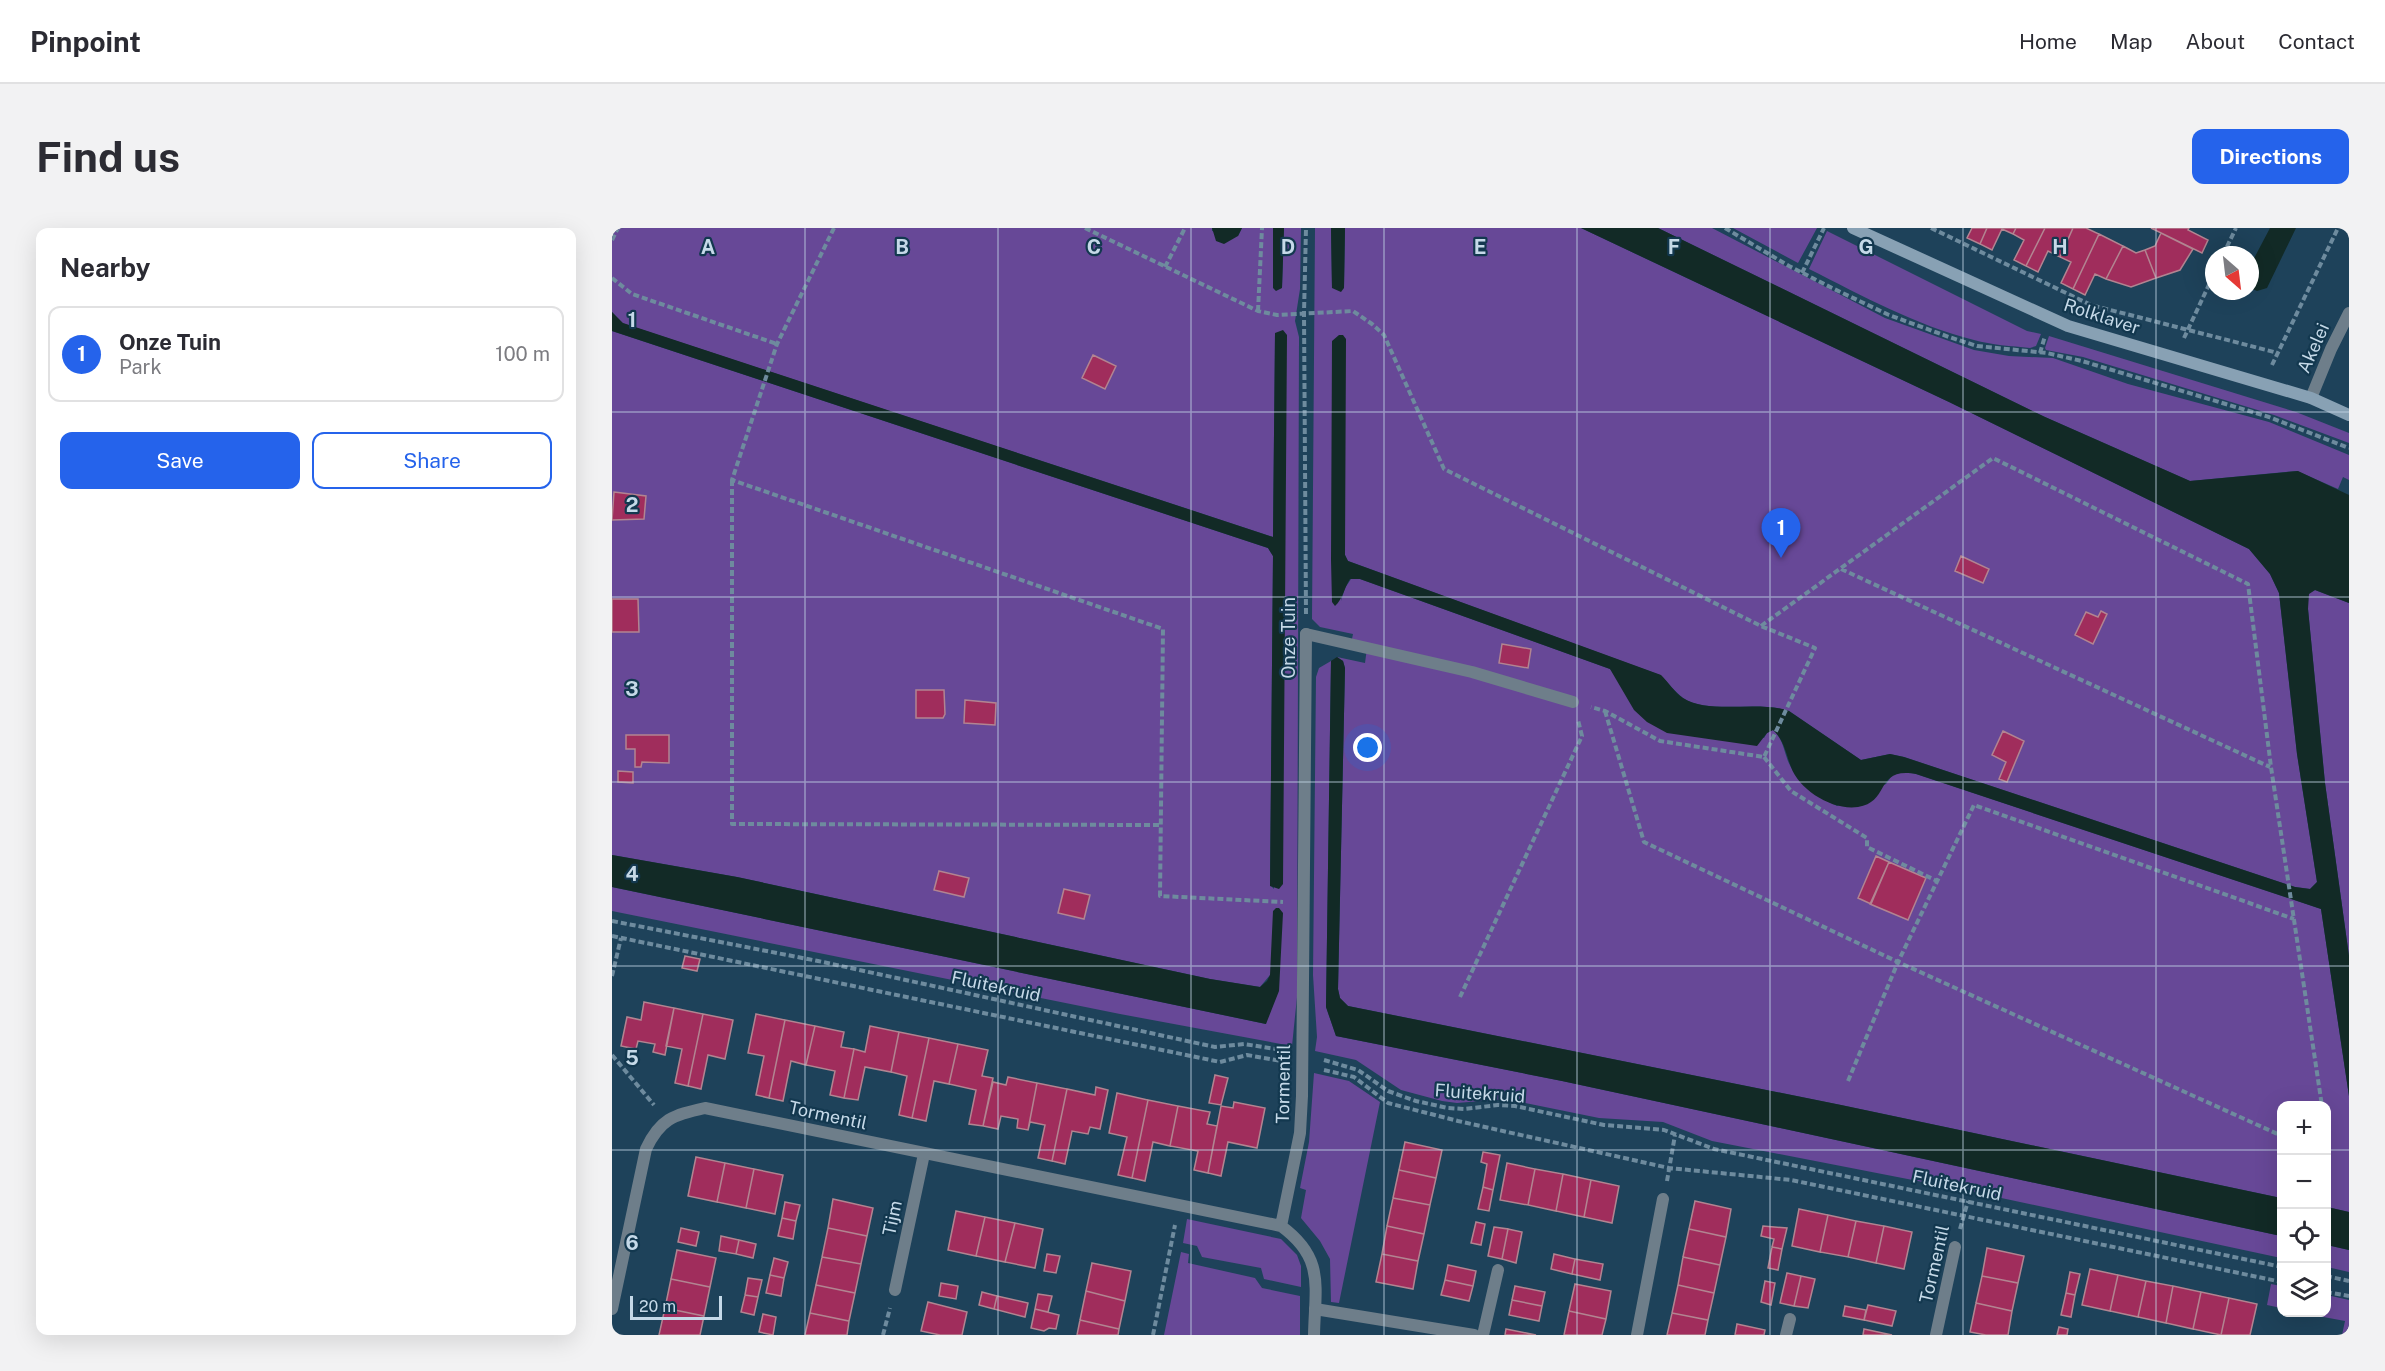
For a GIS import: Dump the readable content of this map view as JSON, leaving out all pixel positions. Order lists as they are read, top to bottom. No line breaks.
{"streets":{"street":["Rolklaver","Akelei","Onze Tuin","Tormentil","Tijm"],"path":["Fluitekruid"]},"crossings":[["Rolklaver","Akelei"],["Onze Tuin","Tormentil"],["Fluitekruid","Tormentil"],["Tormentil","Tijm"]],"scale_bar":"20 m","north":"bottom right","page":{"header":"Pinpoint","nav":["Home","Map","About","Contact"],"buttons":["Directions",["Save","Share"]],"title":"Find us","heading":"Nearby","list":[{"mark":"1","name":"Onze Tuin","note":"Park","value":"100 m"}],"pins":"1","map_buttons":["+","−"],"scale":"20 m"},"grid":{"columns":["A","B","C","D","E","F","G","H"],"rows":["1","2","3","4","5","6"]}}
